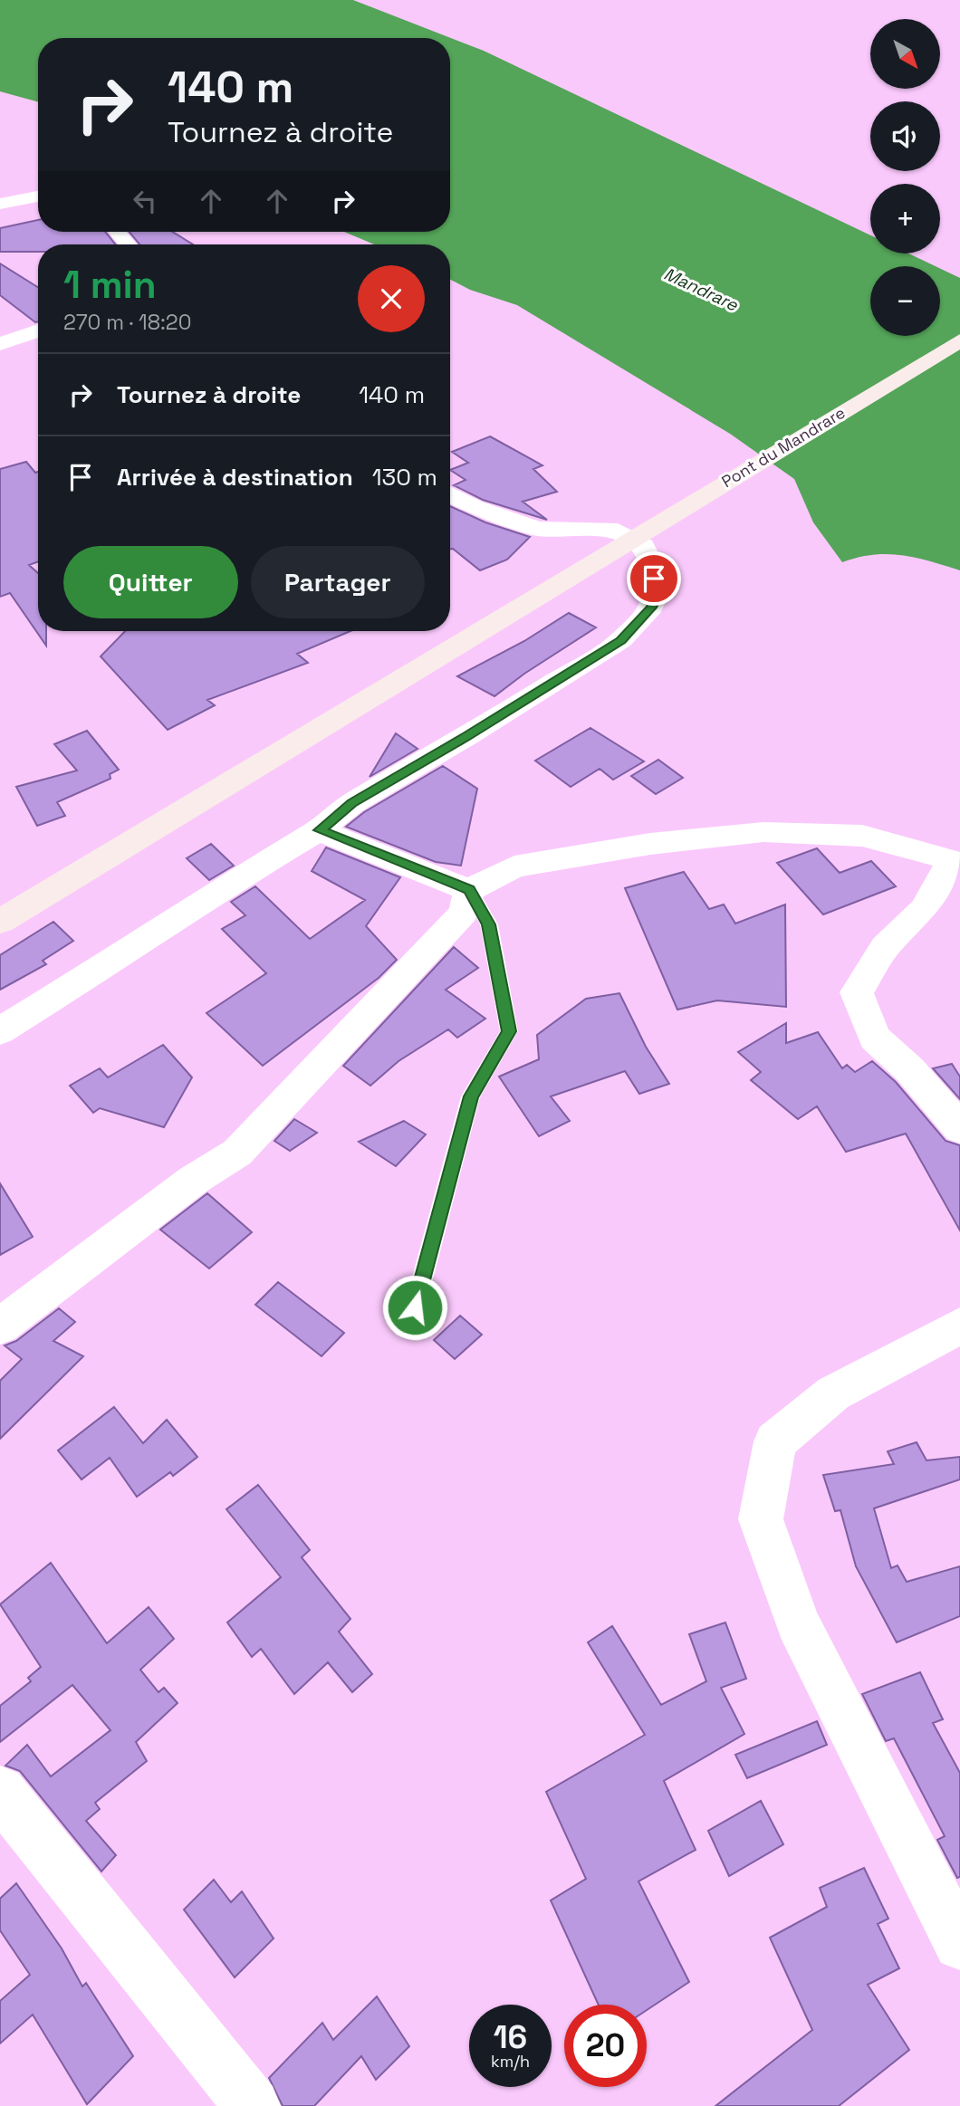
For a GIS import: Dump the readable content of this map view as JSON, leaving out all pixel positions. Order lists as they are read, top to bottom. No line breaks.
{"streets":{"main road":["Pont du Mandrare"]},"water":["Mandrare"],"north":"bottom right","page":{"map_buttons":["+","−"],"turn":["140 m","Tournez à droite"],"heading":["1 min","270 m · 18:20"],"list":[{"name":"Tournez à droite","value":"140 m"},{"name":"Arrivée à destination","value":"130 m"}],"buttons":["Quitter","Partager"],"speed":"16 km/h","limit":"20"}}
